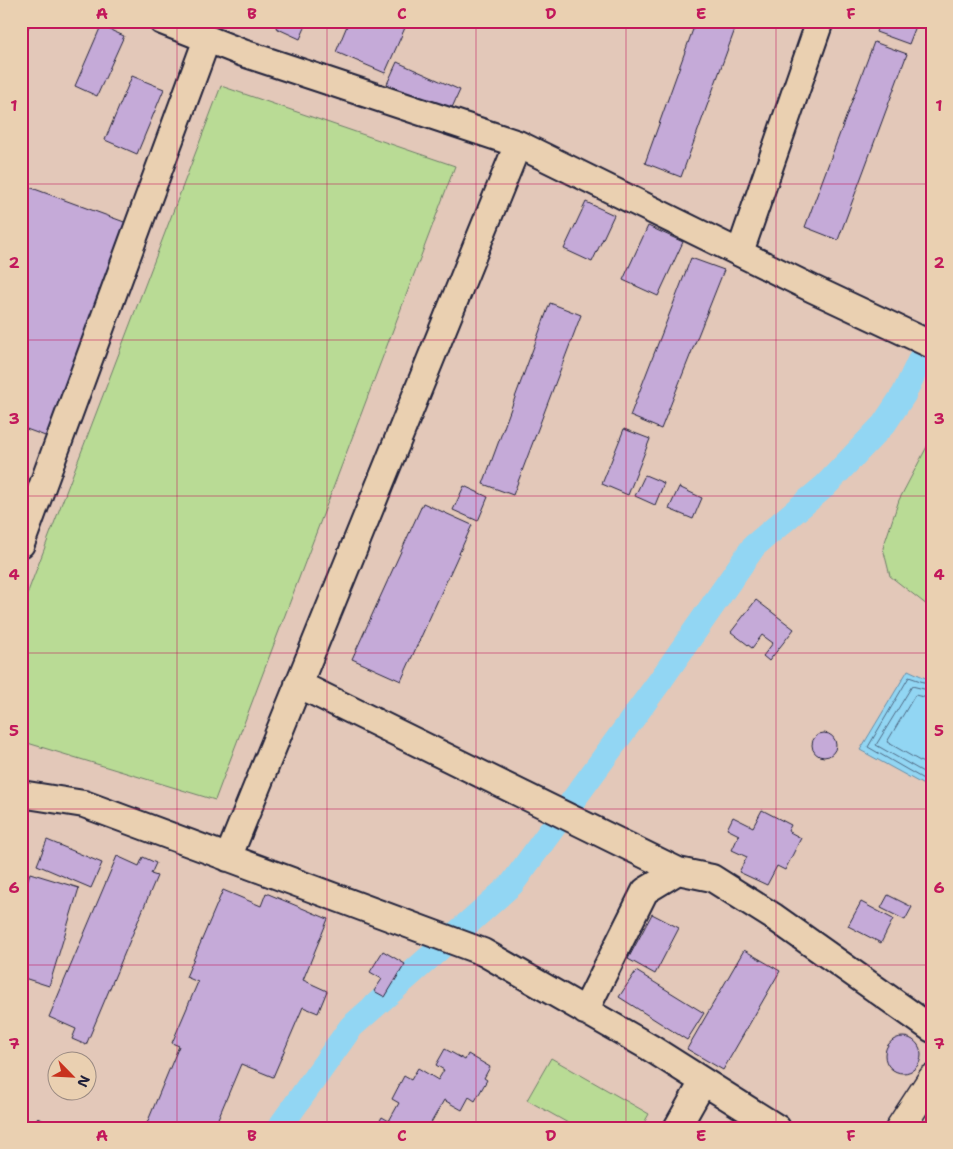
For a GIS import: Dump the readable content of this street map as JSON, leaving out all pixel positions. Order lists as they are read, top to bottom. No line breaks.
{"north":"bottom right","grid":{"columns":["A","B","C","D","E","F"],"rows":["1","2","3","4","5","6","7"]}}
